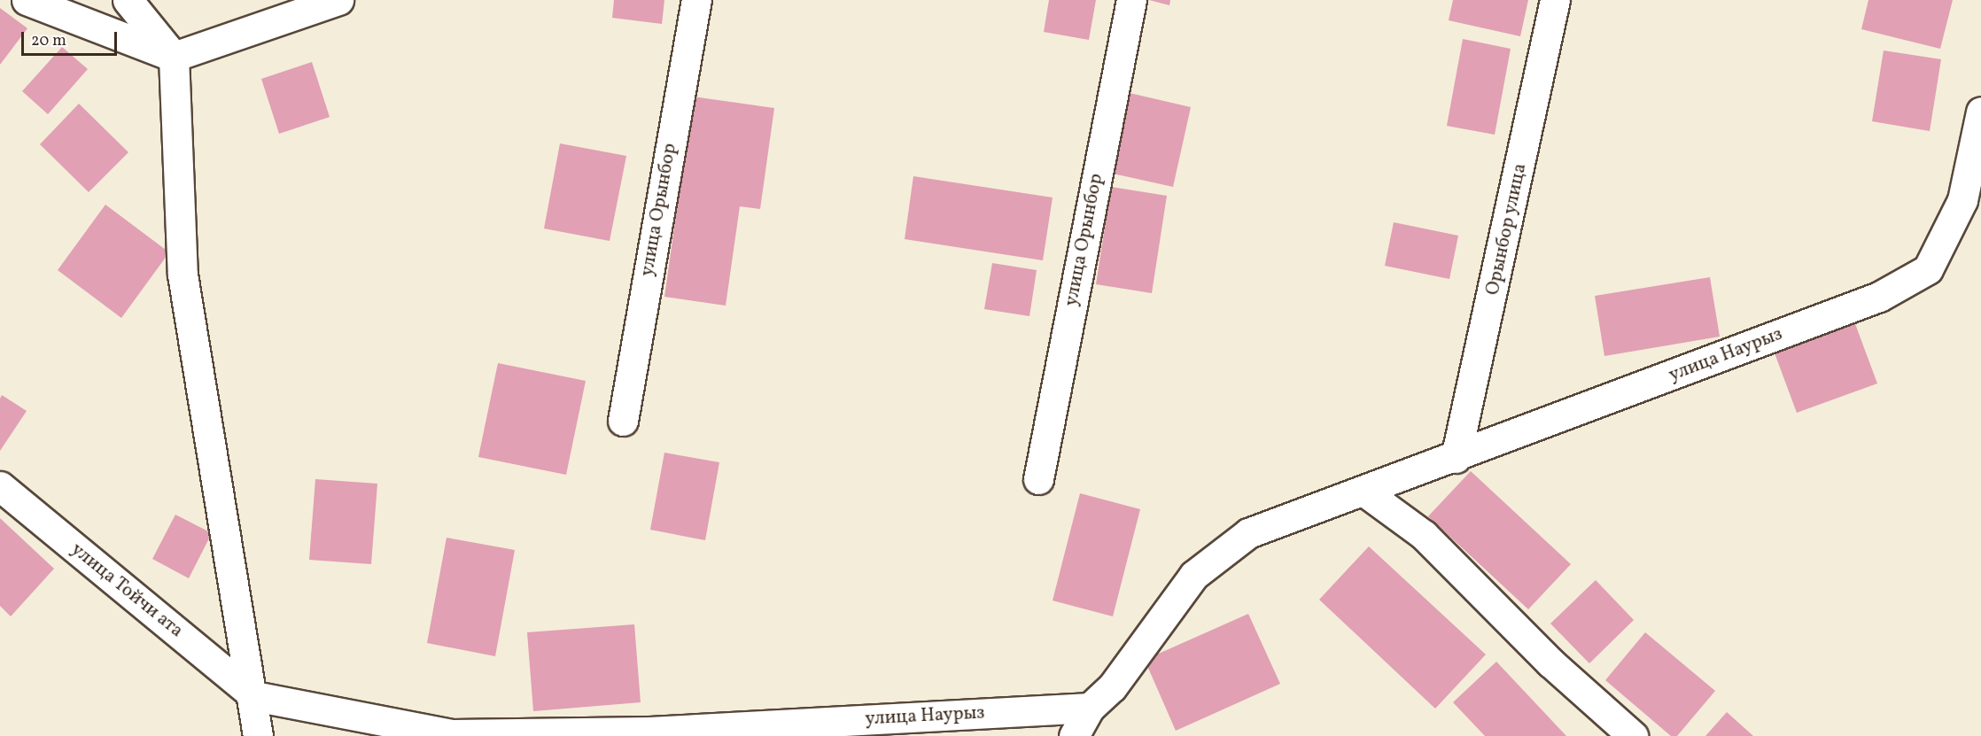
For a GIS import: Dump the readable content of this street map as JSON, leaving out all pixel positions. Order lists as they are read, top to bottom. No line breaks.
{"streets":{"street":["улица Орынбор","Орынбор улица","улица Наурыз","улица Тойчи ата"]},"crossings":[["Орынбор улица","улица Наурыз"],["улица Наурыз","улица Тойчи ата"]],"scale_bar":"20 m"}
